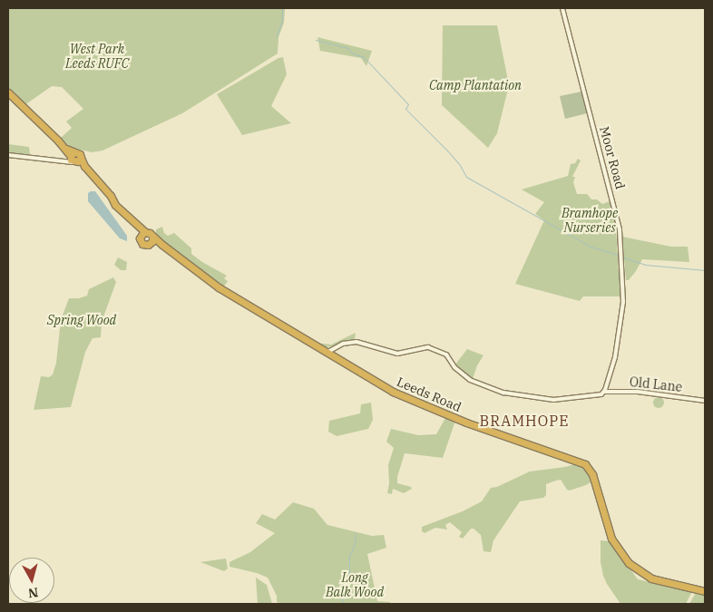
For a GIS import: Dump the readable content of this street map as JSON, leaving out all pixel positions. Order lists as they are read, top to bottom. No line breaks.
{"streets":{"highway":["Leeds Road"],"street":["Moor Road","Old Lane"]},"crossings":[["Moor Road","Old Lane"],["Old Lane","Leeds Road"]],"districts":["BRAMHOPE"],"parks":["West Park Leeds RUFC","Camp Plantation","Bramhope Nurseries","Spring Wood","Long Balk Wood"],"north":"bottom"}
